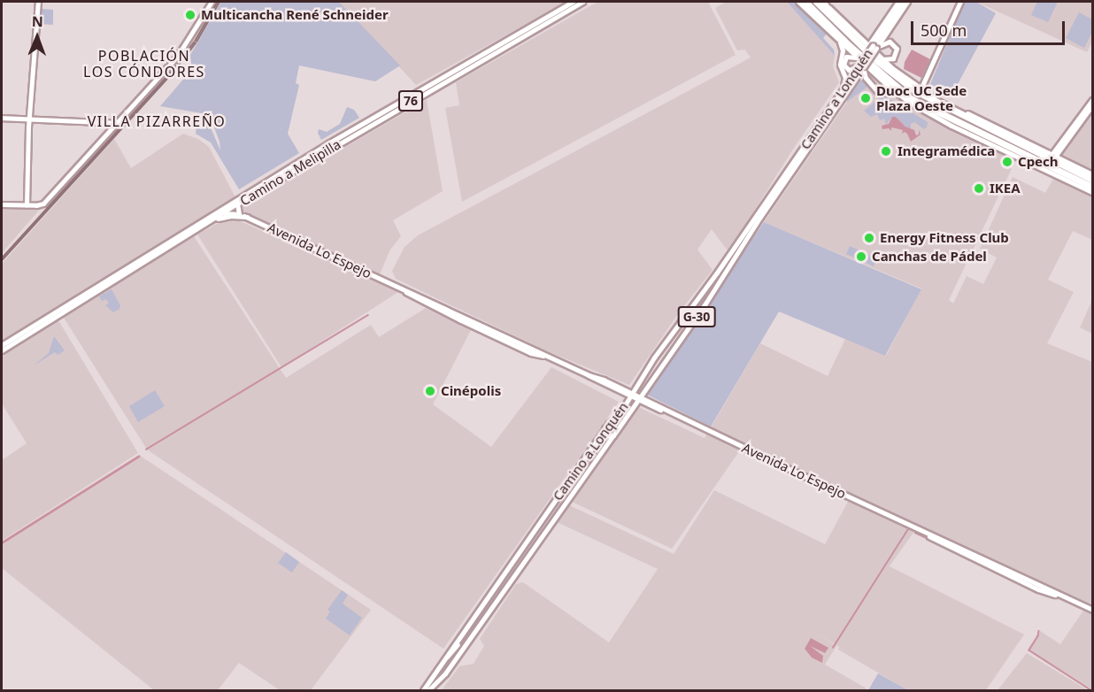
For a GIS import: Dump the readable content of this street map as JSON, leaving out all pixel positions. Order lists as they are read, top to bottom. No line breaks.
{"streets":{"main road":["Camino a Lonquén","76","Camino a Melipilla","Avenida Lo Espejo","G-30"]},"crossings":[["Camino a Lonquén","Avenida Lo Espejo"]],"districts":["POBLACIÓN LOS CÓNDORES","VILLA PIZARREÑO"],"places":["Multicancha René Schneider","Duoc UC Sede Plaza Oeste","Integramédica","Cpech","IKEA","Energy Fitness Club","Canchas de Pádel","Cinépolis"],"scale_bar":"500 m","north":"top"}
